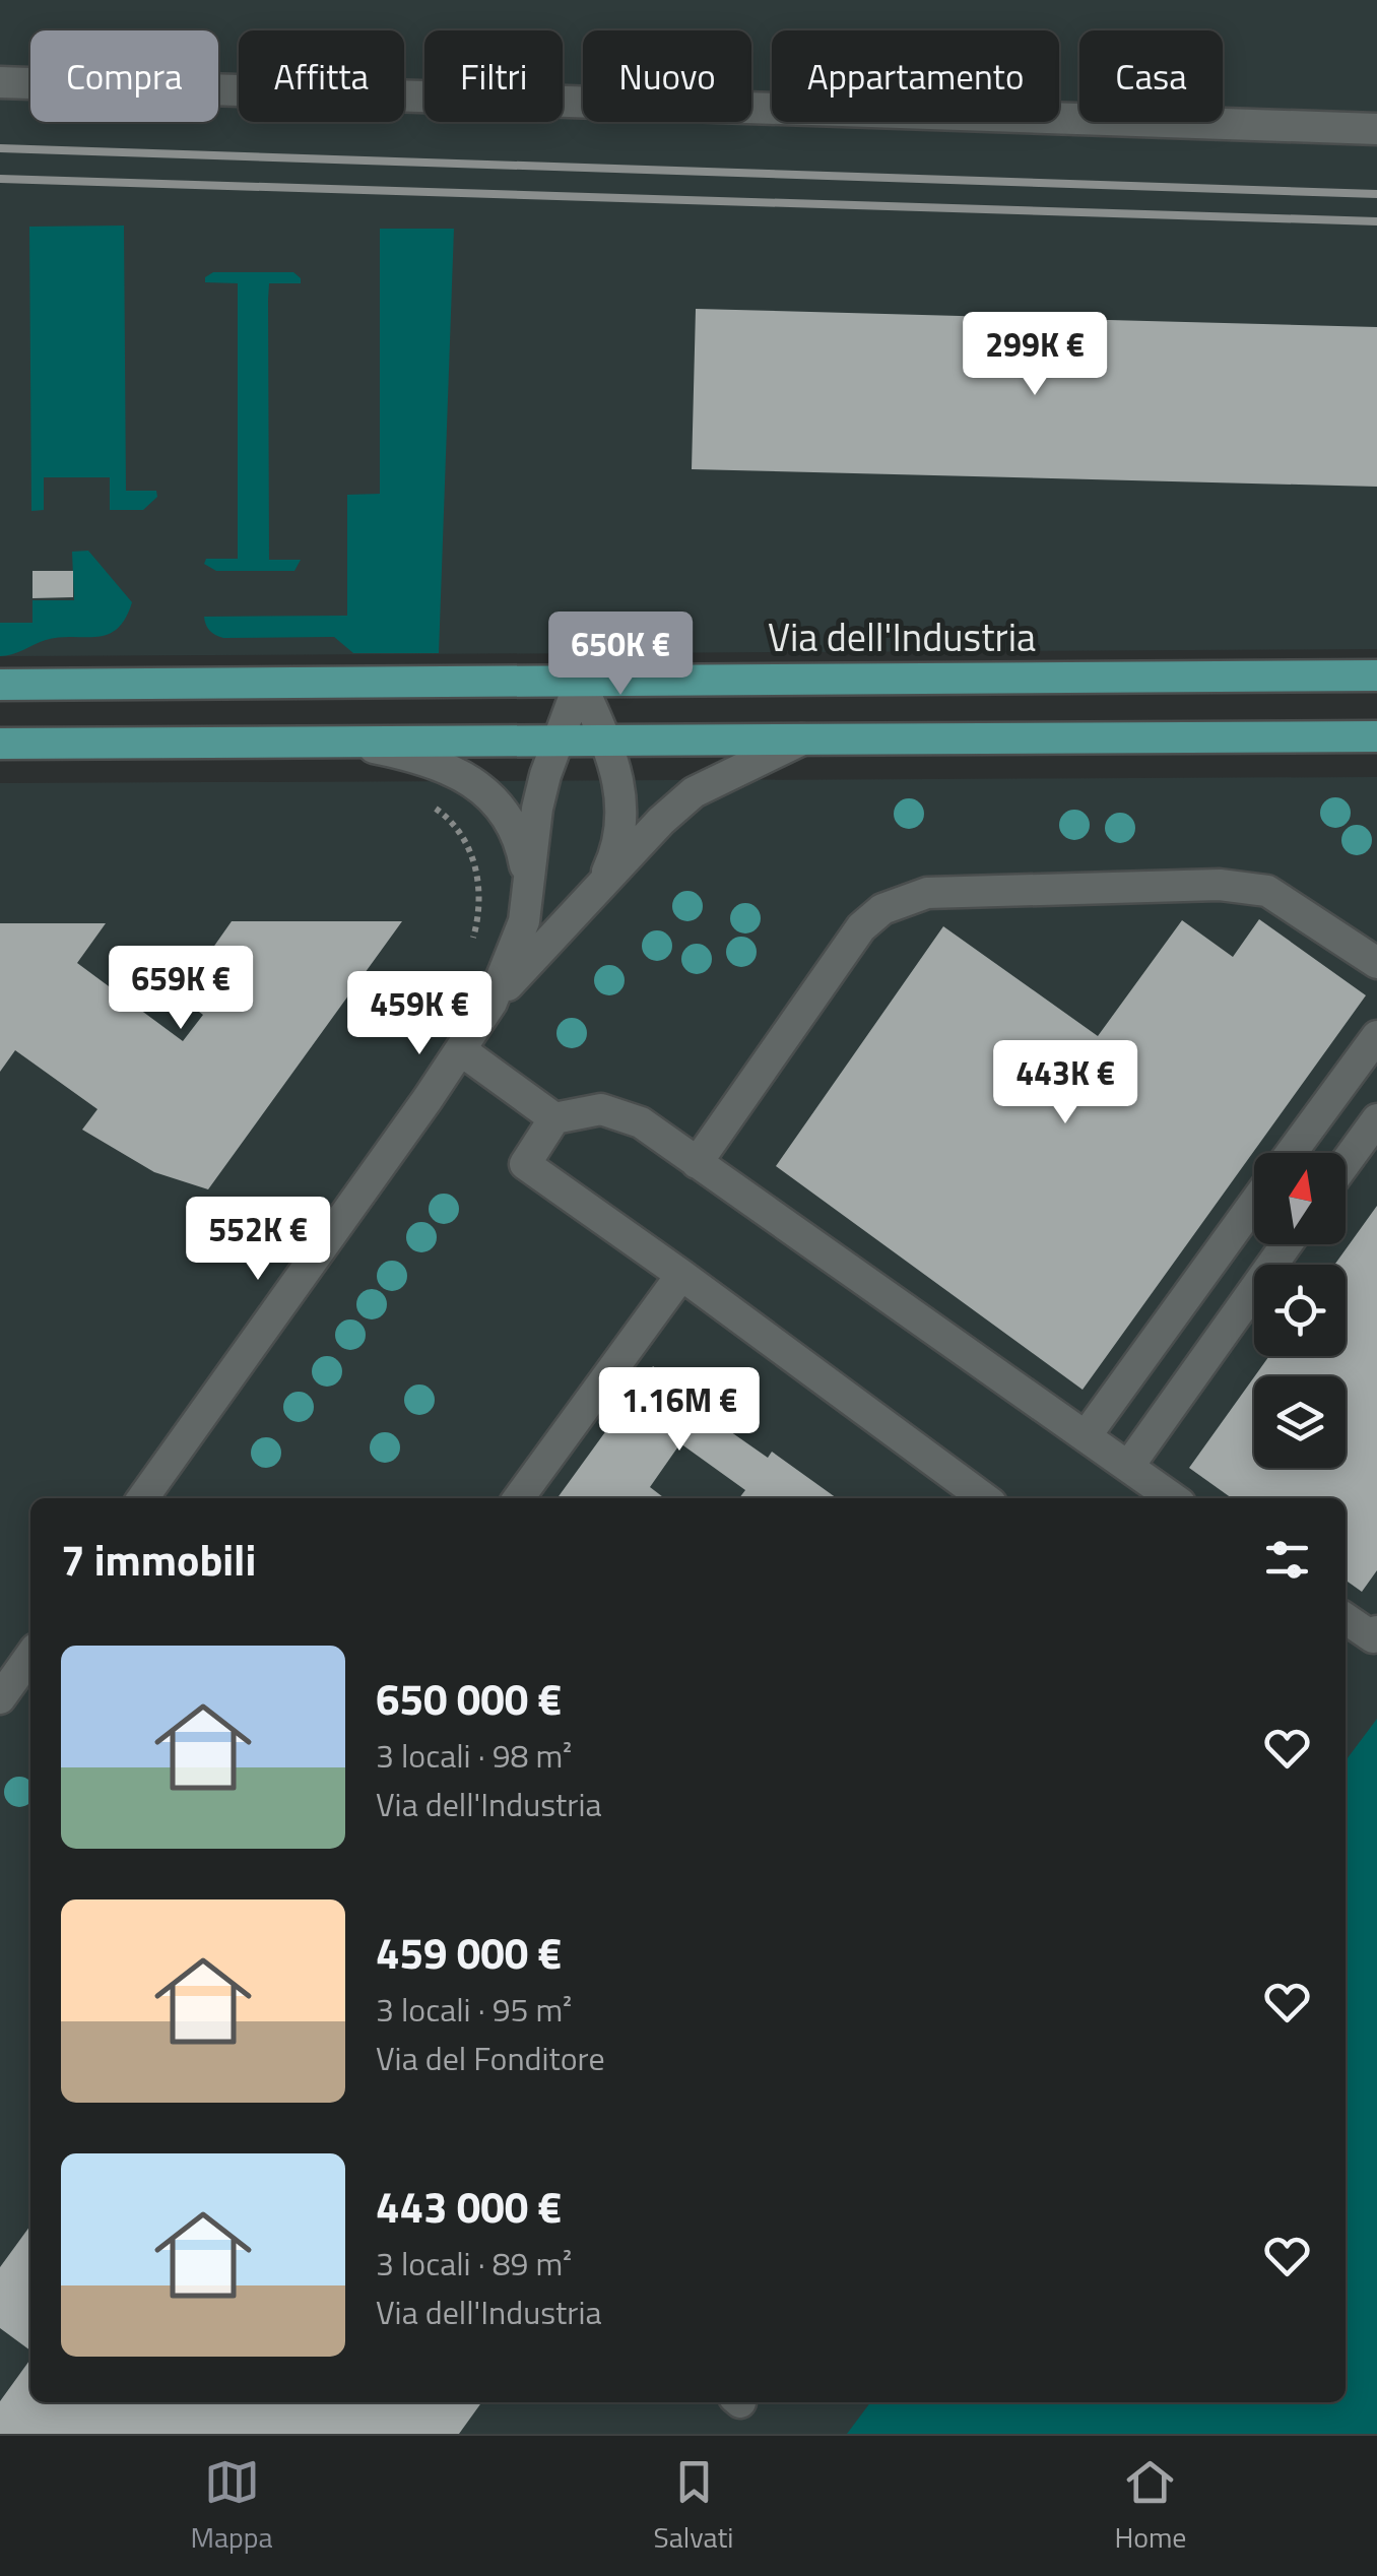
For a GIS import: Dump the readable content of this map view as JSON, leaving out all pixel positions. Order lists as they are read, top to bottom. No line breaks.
{"streets":{"main road":["Via dell'Industria"]},"north":"top","page":{"chip":["Compra","Affitta","Filtri","Nuovo","Appartamento","Casa"],"price":["299K €","650K €","659K €","459K €","443K €","552K €","1.16M €"],"heading":"7 immobili","list":[{"name":"650 000 €","note":"3 locali · 98 m² · Via dell'Industria"},{"name":"459 000 €","note":"3 locali · 95 m² · Via del Fonditore"},{"name":"443 000 €","note":"3 locali · 89 m² · Via dell'Industria"}],"tabs":["Mappa","Salvati","Home"]}}
